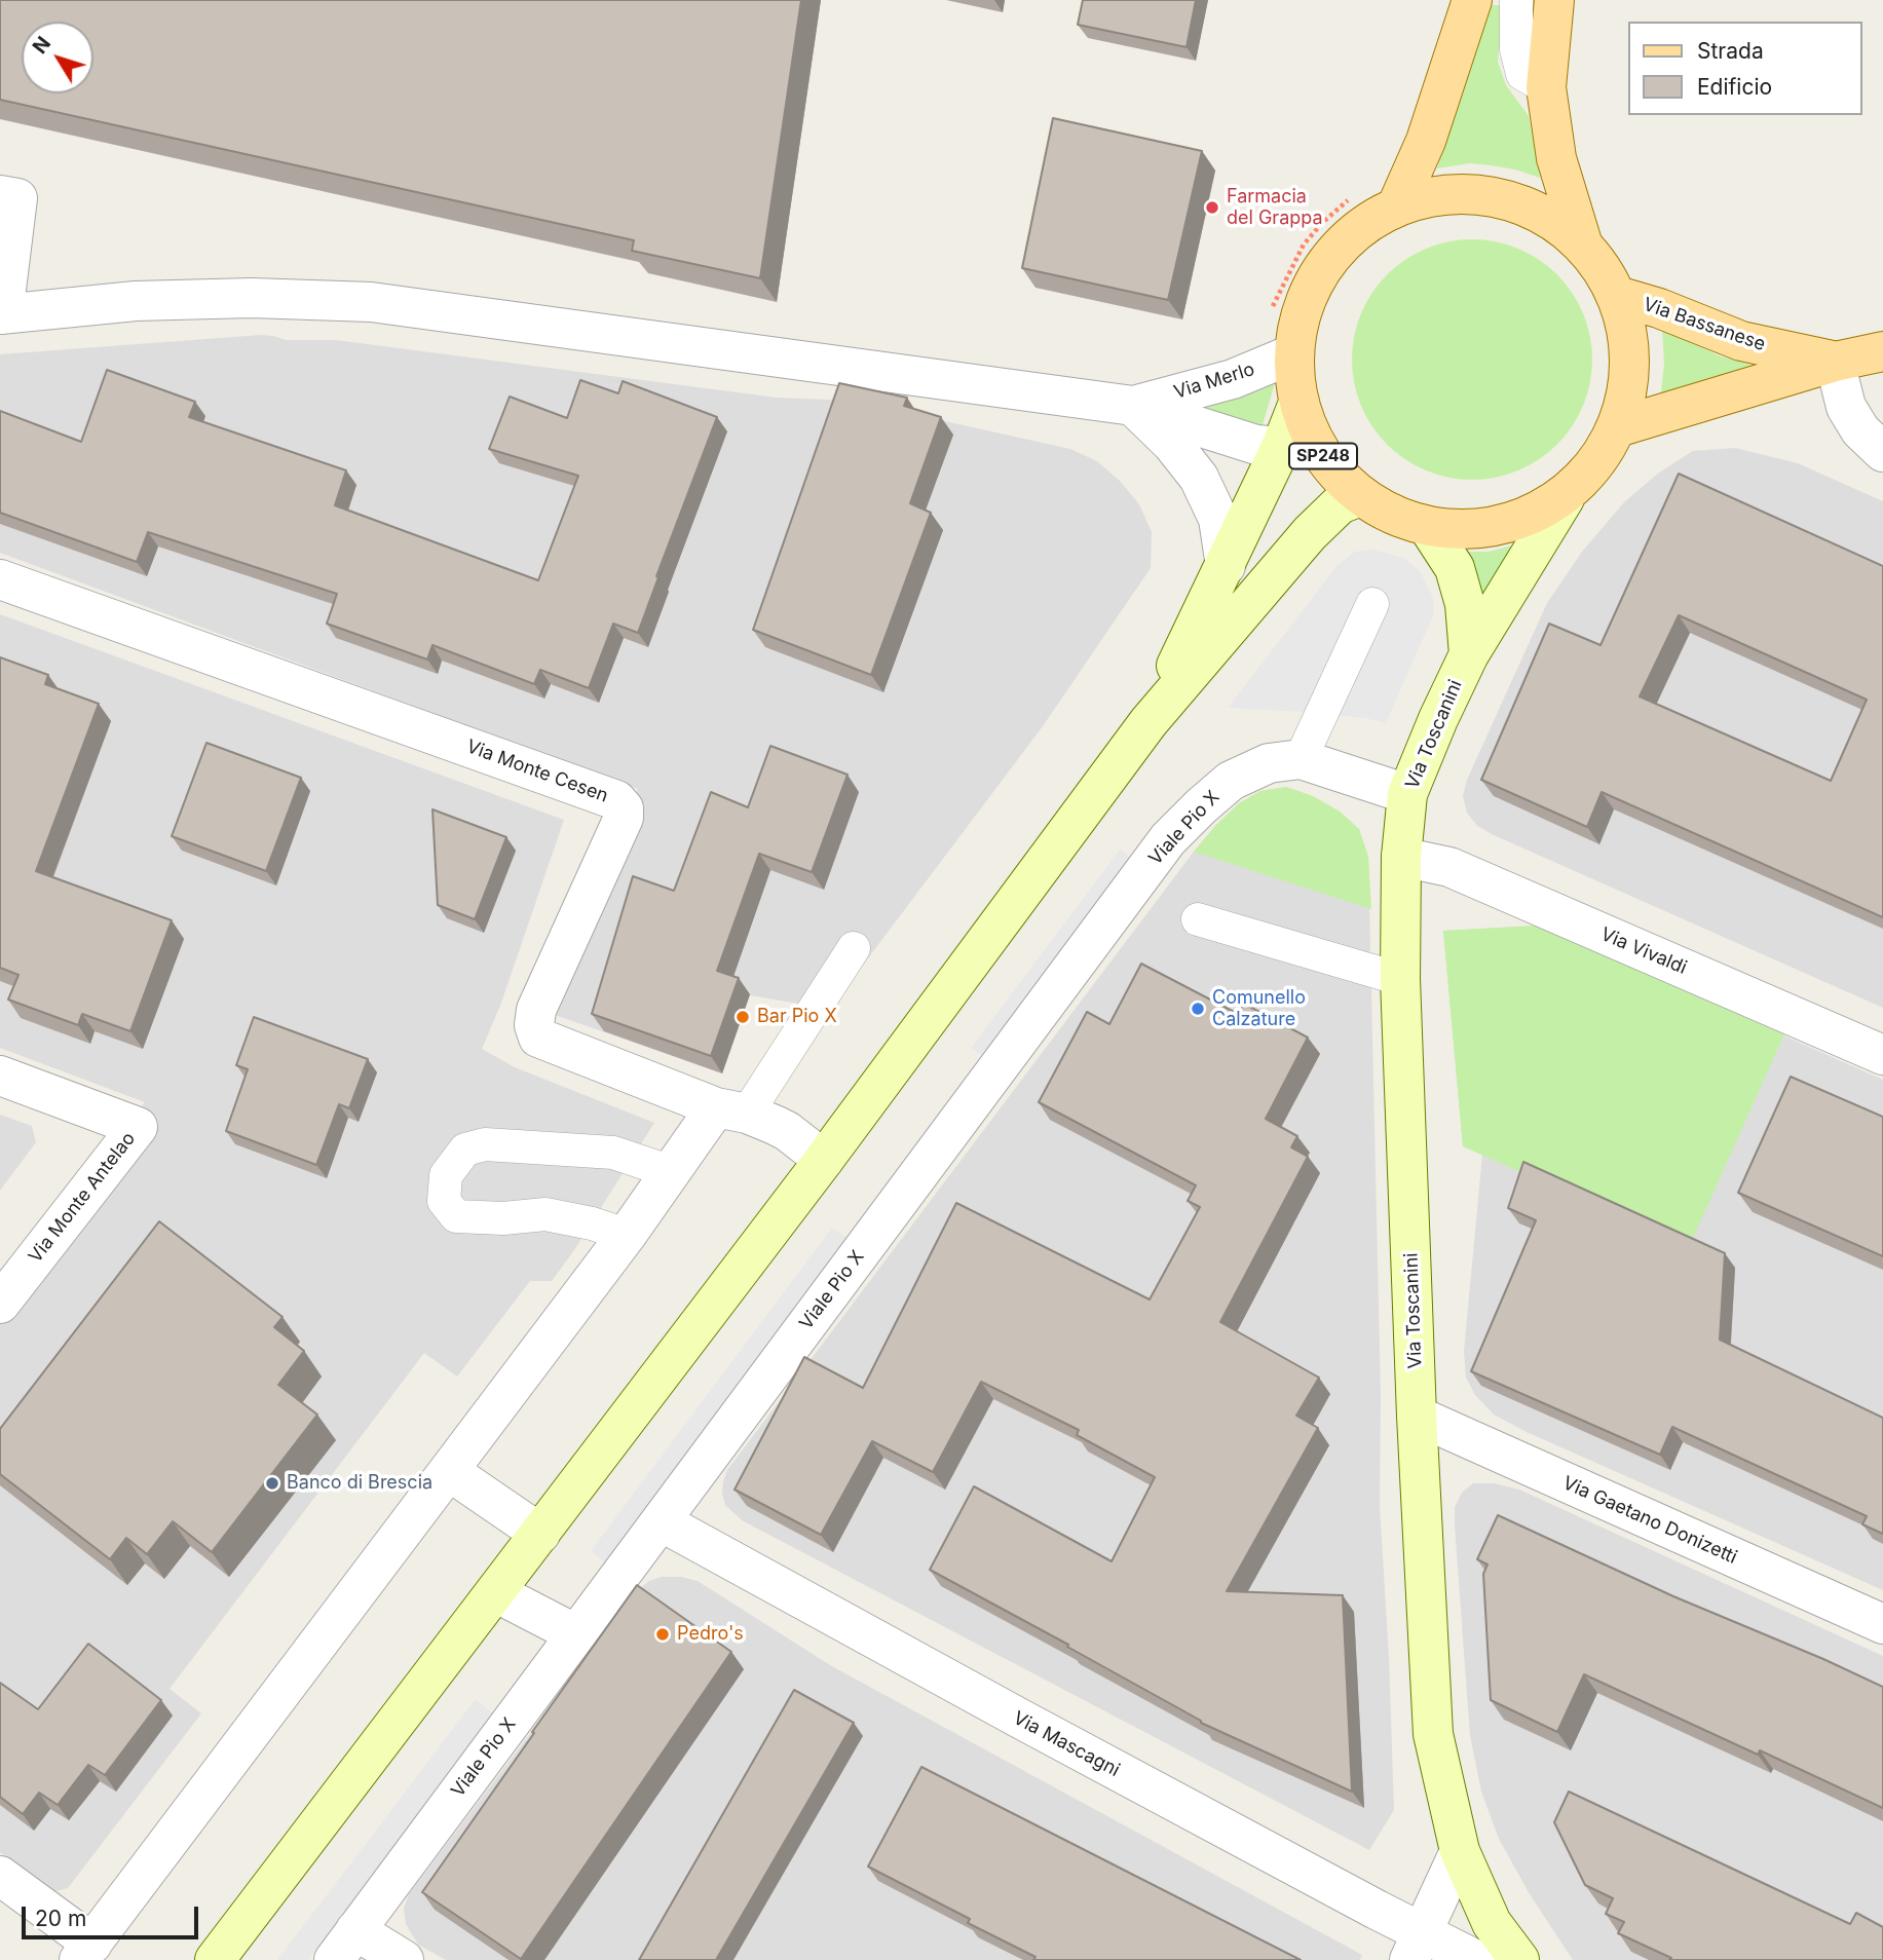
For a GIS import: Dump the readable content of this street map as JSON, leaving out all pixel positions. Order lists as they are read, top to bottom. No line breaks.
{"streets":{"main road":["Via Bassanese","SP248","Via Toscanini"],"street":["Via Merlo","Via Monte Cesen","Viale Pio X","Via Vivaldi","Via Monte Antelao","Via Gaetano Donizetti","Via Mascagni"]},"crossings":[["Via Bassanese","SP248"],["Via Merlo","SP248"],["SP248","Via Toscanini"],["SP248","Via Monte Cesen"],["Via Toscanini","Viale Pio X"],["Via Toscanini","Via Vivaldi"],["Via Toscanini","Via Gaetano Donizetti"],["Viale Pio X","Via Mascagni"]],"places":["Farmacia del Grappa","Comunello Calzature","Bar Pio X","Banco di Brescia","Pedro's"],"legend":["Strada","Edificio"],"scale_bar":"20 m","north":"top left"}
